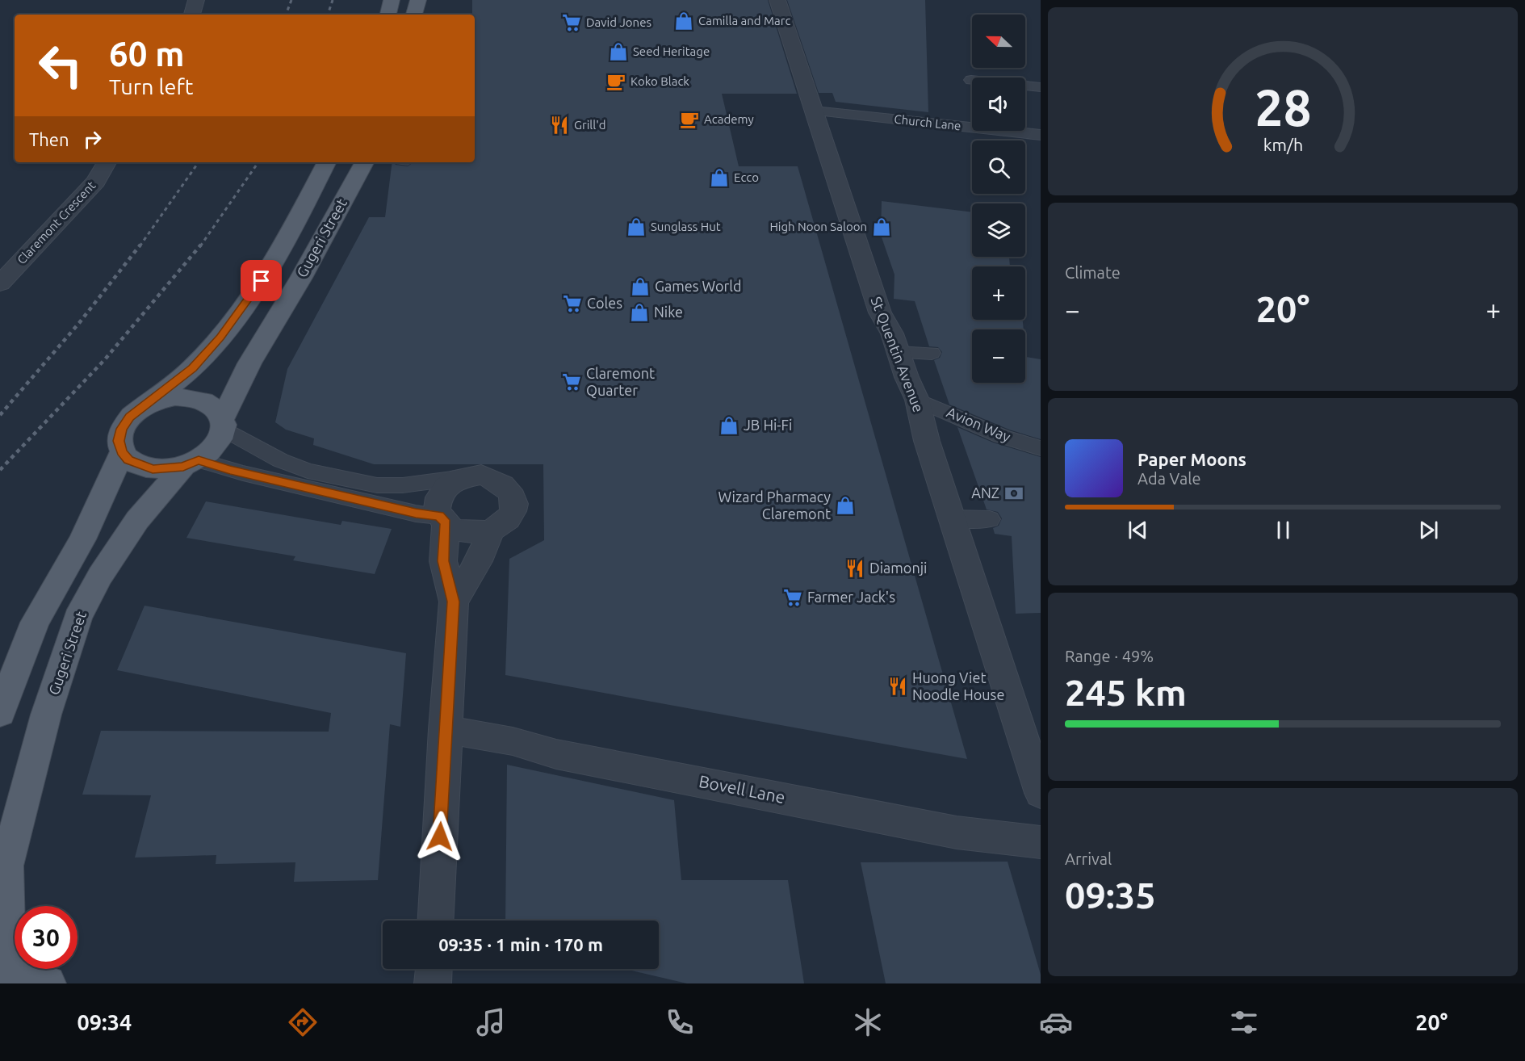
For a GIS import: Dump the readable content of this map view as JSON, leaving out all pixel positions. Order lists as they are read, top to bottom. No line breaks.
{"streets":{"main road":["Gugeri Street"],"street":["Claremont Crescent","St Quentin Avenue","Bovell Lane"],"lane":["Church Lane","Avion Way"]},"crossings":[["Church Lane","St Quentin Avenue"],["St Quentin Avenue","Avion Way"]],"places":{"shop":["Camilla and Marc","Seed Heritage","Ecco","Sunglass Hut","High Noon Saloon","Games World","Nike","JB Hi-Fi","Wizard Pharmacy Claremont"],"supermarket":["David Jones","Coles","Claremont Quarter","Farmer Jack's"],"cafe":["Koko Black","Academy"],"restaurant":["Grill'd","Diamonji","Huong Viet Noodle House"],"bank":["ANZ"]},"north":"left","page":{"map_buttons":["+","−"],"turn":["60 m","Turn left"],"then":"Then","tile":["Climate",["Range · 49%","245 km"],["Arrival","09:35"]],"heat":["−","20°","+"],"song":["Paper Moons","Ada Vale"],"limit":"30","trip":"09:35 · 1 min · 170 m","tabs":["09:34","20°"],"gauge":["28","km/h"]}}
